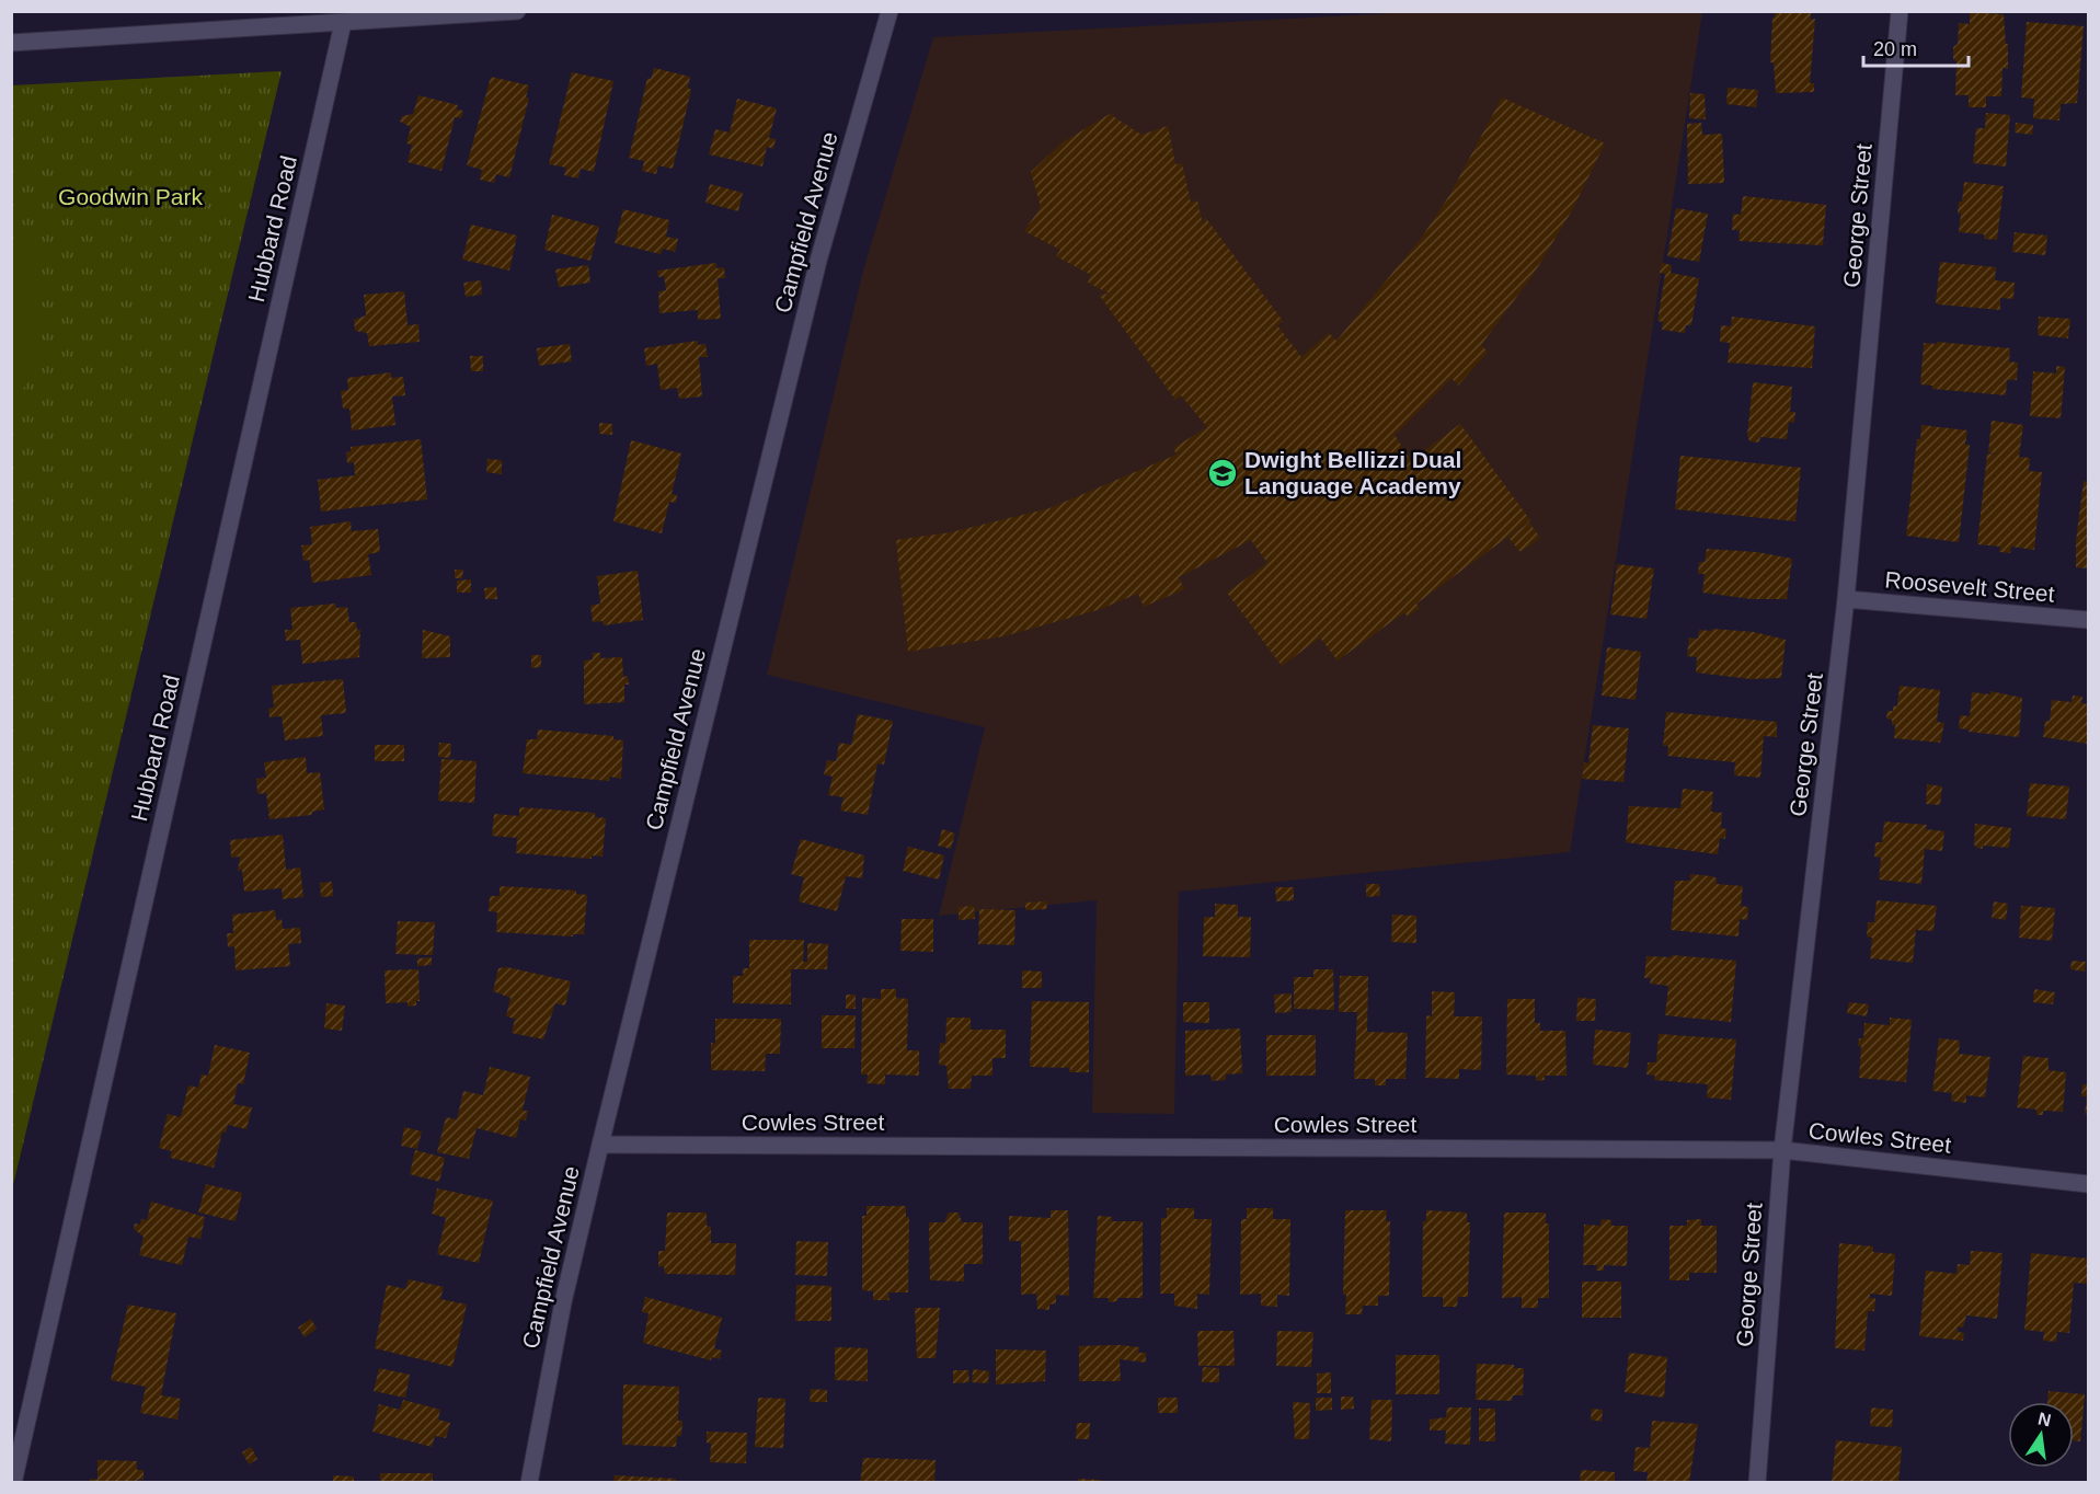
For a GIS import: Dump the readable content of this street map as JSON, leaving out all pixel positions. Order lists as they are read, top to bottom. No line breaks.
{"streets":{"street":["George Street","Campfield Avenue","Hubbard Road","Roosevelt Street","Cowles Street"]},"crossings":[["George Street","Roosevelt Street"],["George Street","Cowles Street"],["Campfield Avenue","Cowles Street"]],"parks":["Goodwin Park"],"places":{"school or university":["Dwight Bellizzi Dual Language Academy"]},"scale_bar":"20 m","north":"top"}
